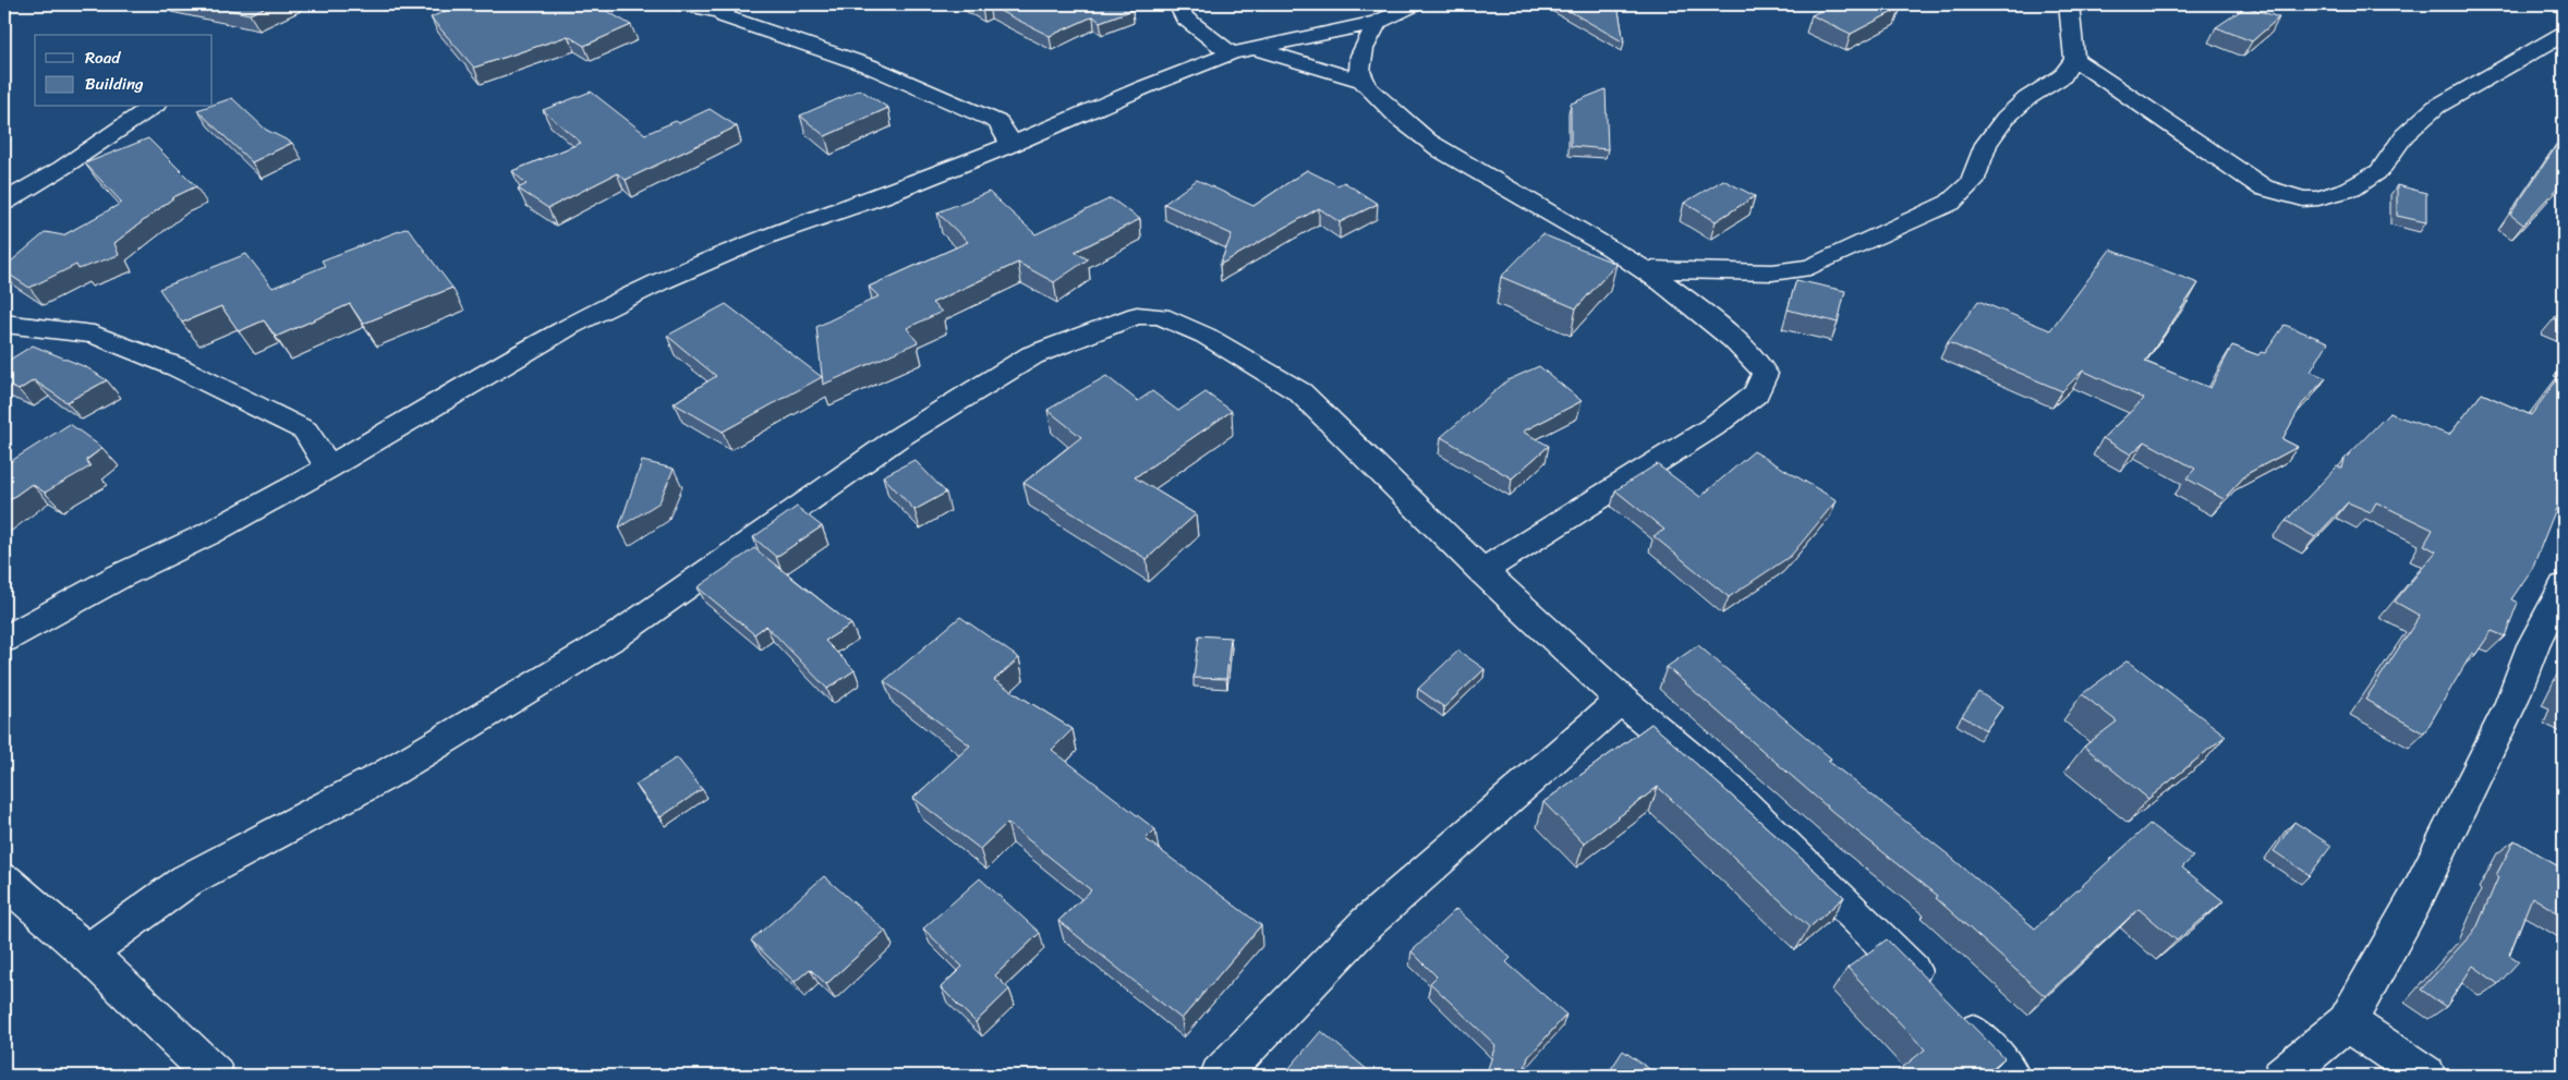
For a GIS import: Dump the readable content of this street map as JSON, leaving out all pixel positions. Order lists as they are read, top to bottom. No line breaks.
{"legend":["Road","Building"]}
